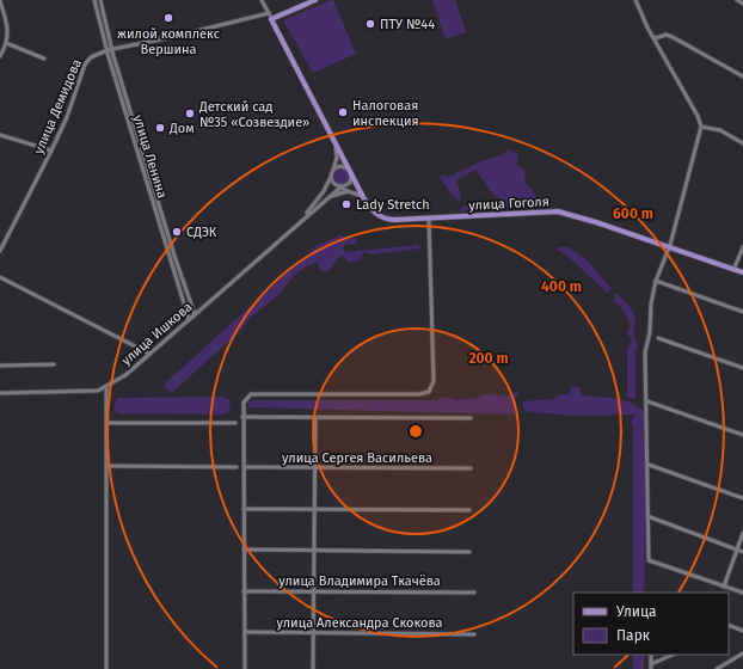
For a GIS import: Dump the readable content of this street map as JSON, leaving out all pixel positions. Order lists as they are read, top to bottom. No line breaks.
{"streets":{"main road":["улица Гоголя"],"street":["улица Демидова","улица Ленина","улица Ишкова","улица Сергея Васильева","улица Владимира Ткачёва","улица Александра Скокова"]},"crossings":[["улица Демидова","улица Ленина"],["улица Ленина","улица Ишкова"],["улица Гоголя","улица Ишкова"]],"places":["жилой комплекс Вершина","ПТУ №44","Налоговая инспекция","Детский сад №35 «Созвездие»","Дом","Lady Stretch","СДЭК"],"legend":["Улица","Парк"],"rings":["600 m","400 m","200 m"]}
